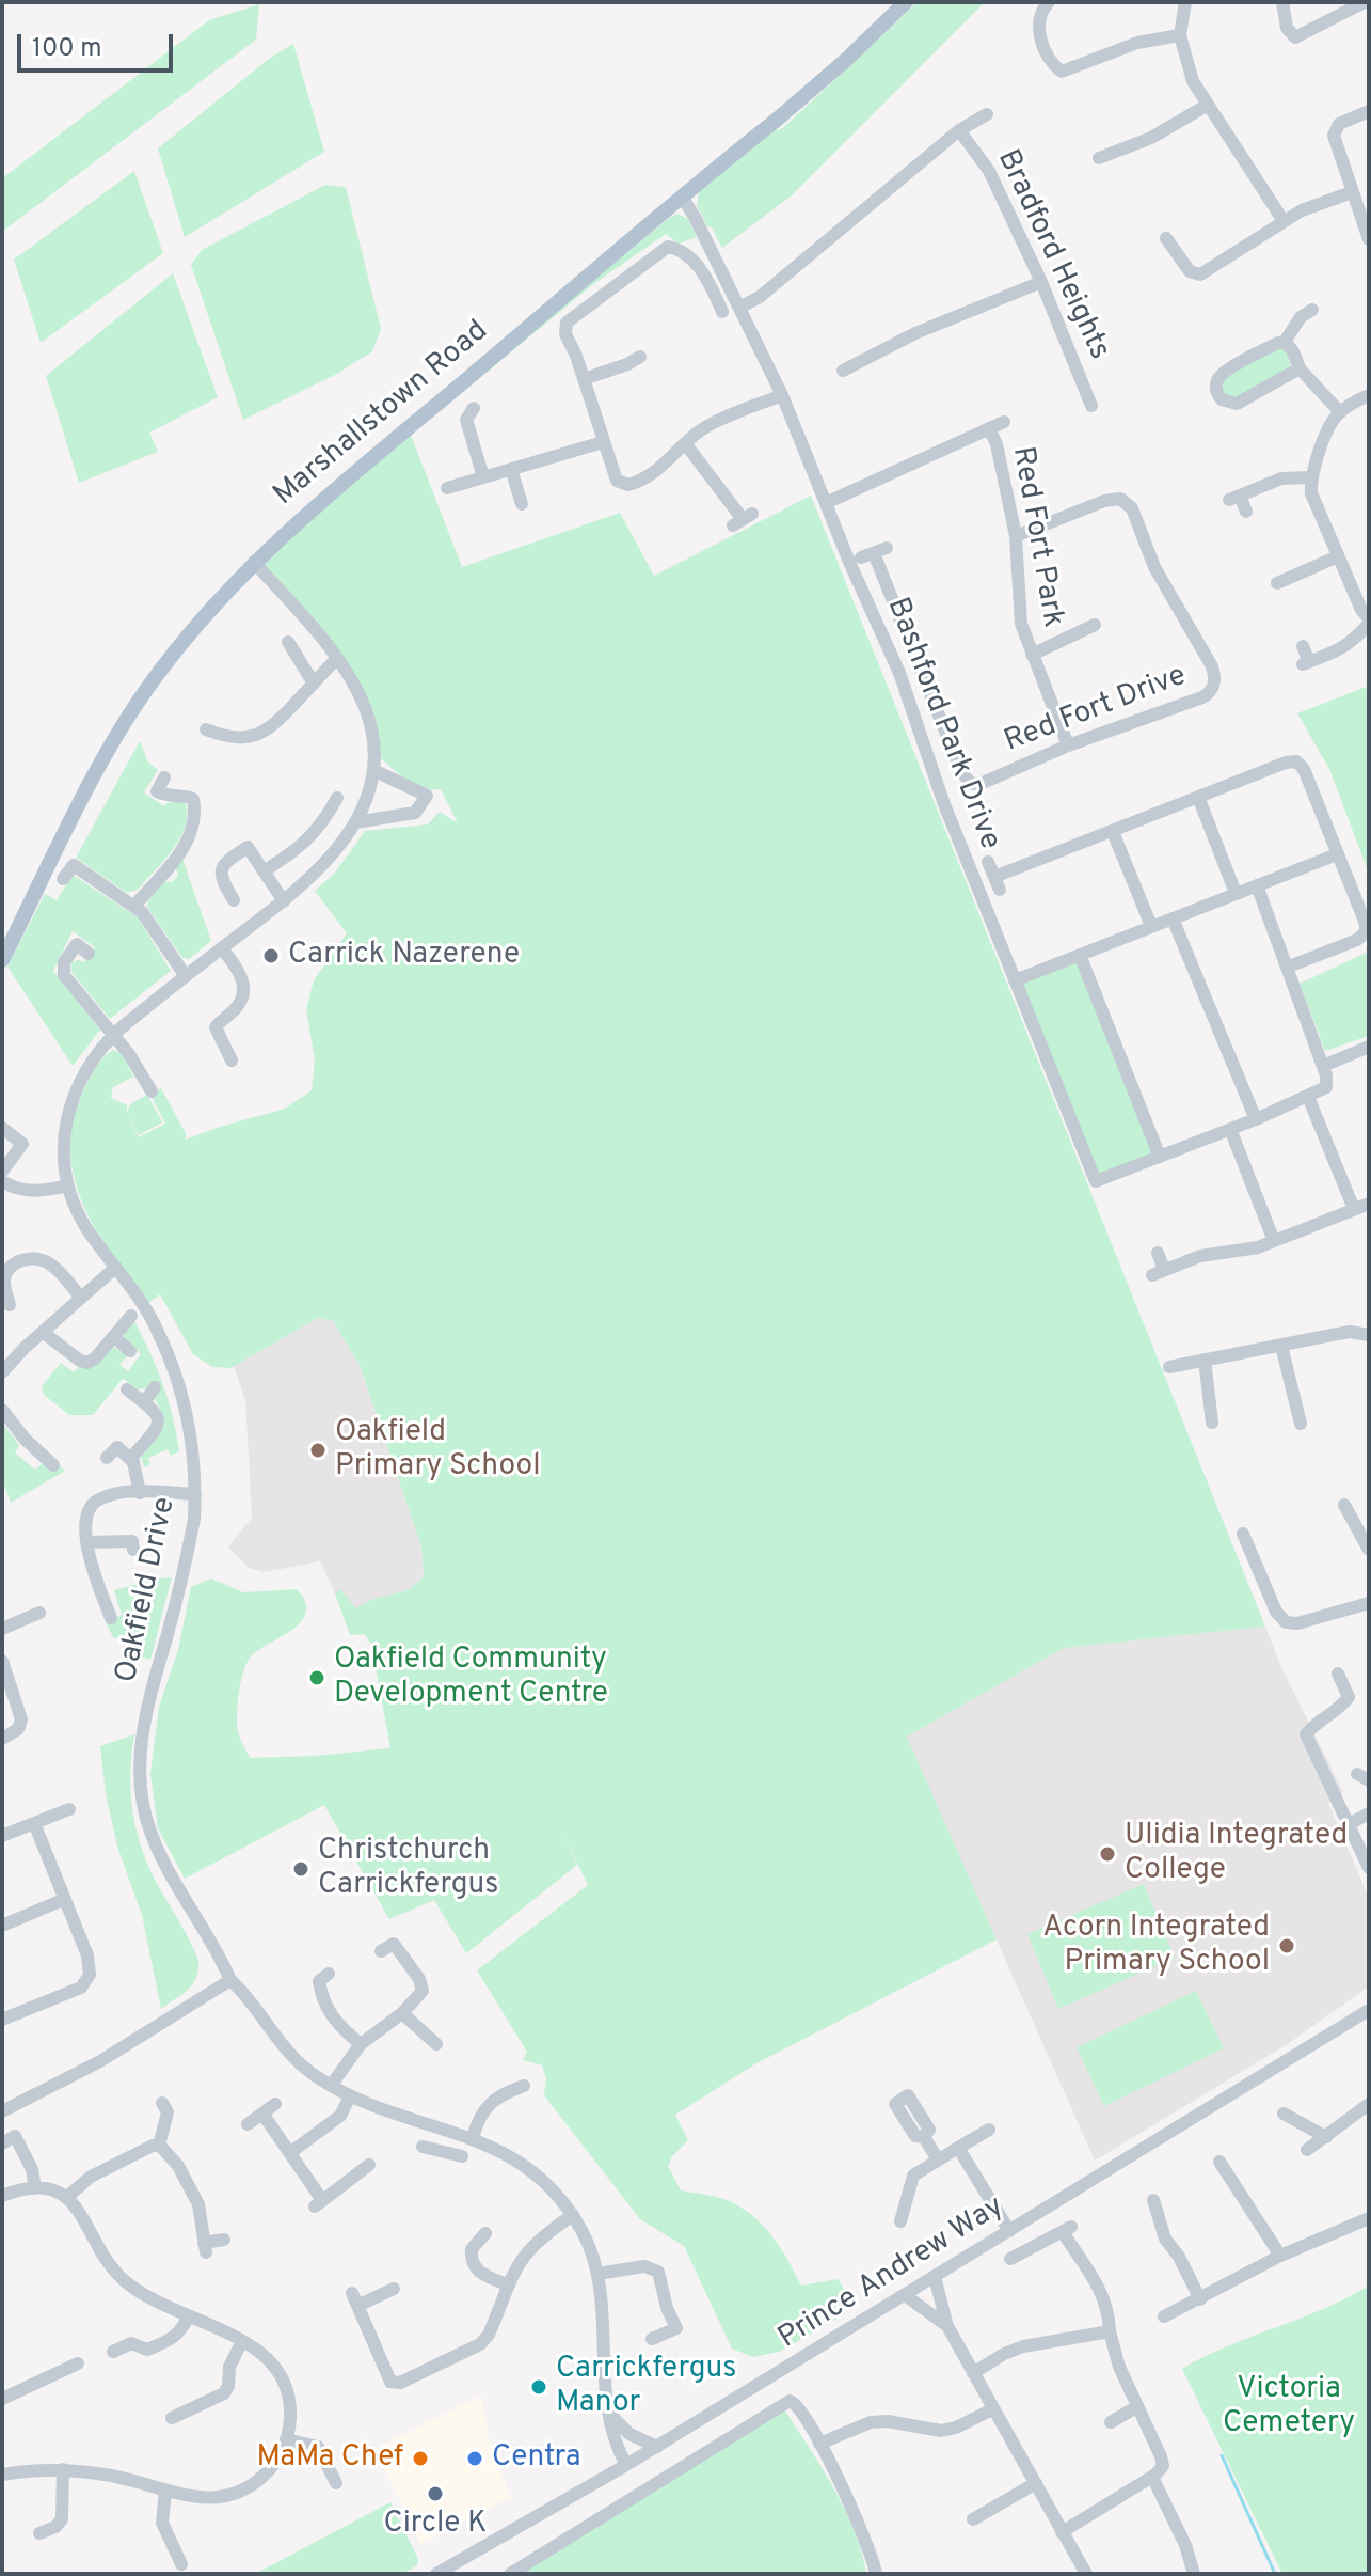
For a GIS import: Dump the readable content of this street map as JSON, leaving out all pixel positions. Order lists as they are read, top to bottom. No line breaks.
{"streets":{"main road":["Marshallstown Road"],"street":["Bradford Heights","Red Fort Park","Red Fort Drive","Bashford Park Drive","Oakfield Drive","Prince Andrew Way"]},"crossings":[["Marshallstown Road","Oakfield Drive"],["Red Fort Park","Red Fort Drive"],["Red Fort Park","Bashford Park Drive"],["Oakfield Drive","Prince Andrew Way"]],"parks":["Victoria Cemetery"],"places":["Carrick Nazerene","Oakfield Primary School","Oakfield Community Development Centre","Ulidia Integrated College","Christchurch Carrickfergus","Acorn Integrated Primary School","Carrickfergus Manor","MaMa Chef","Centra","Circle K"],"scale_bar":"100 m"}
